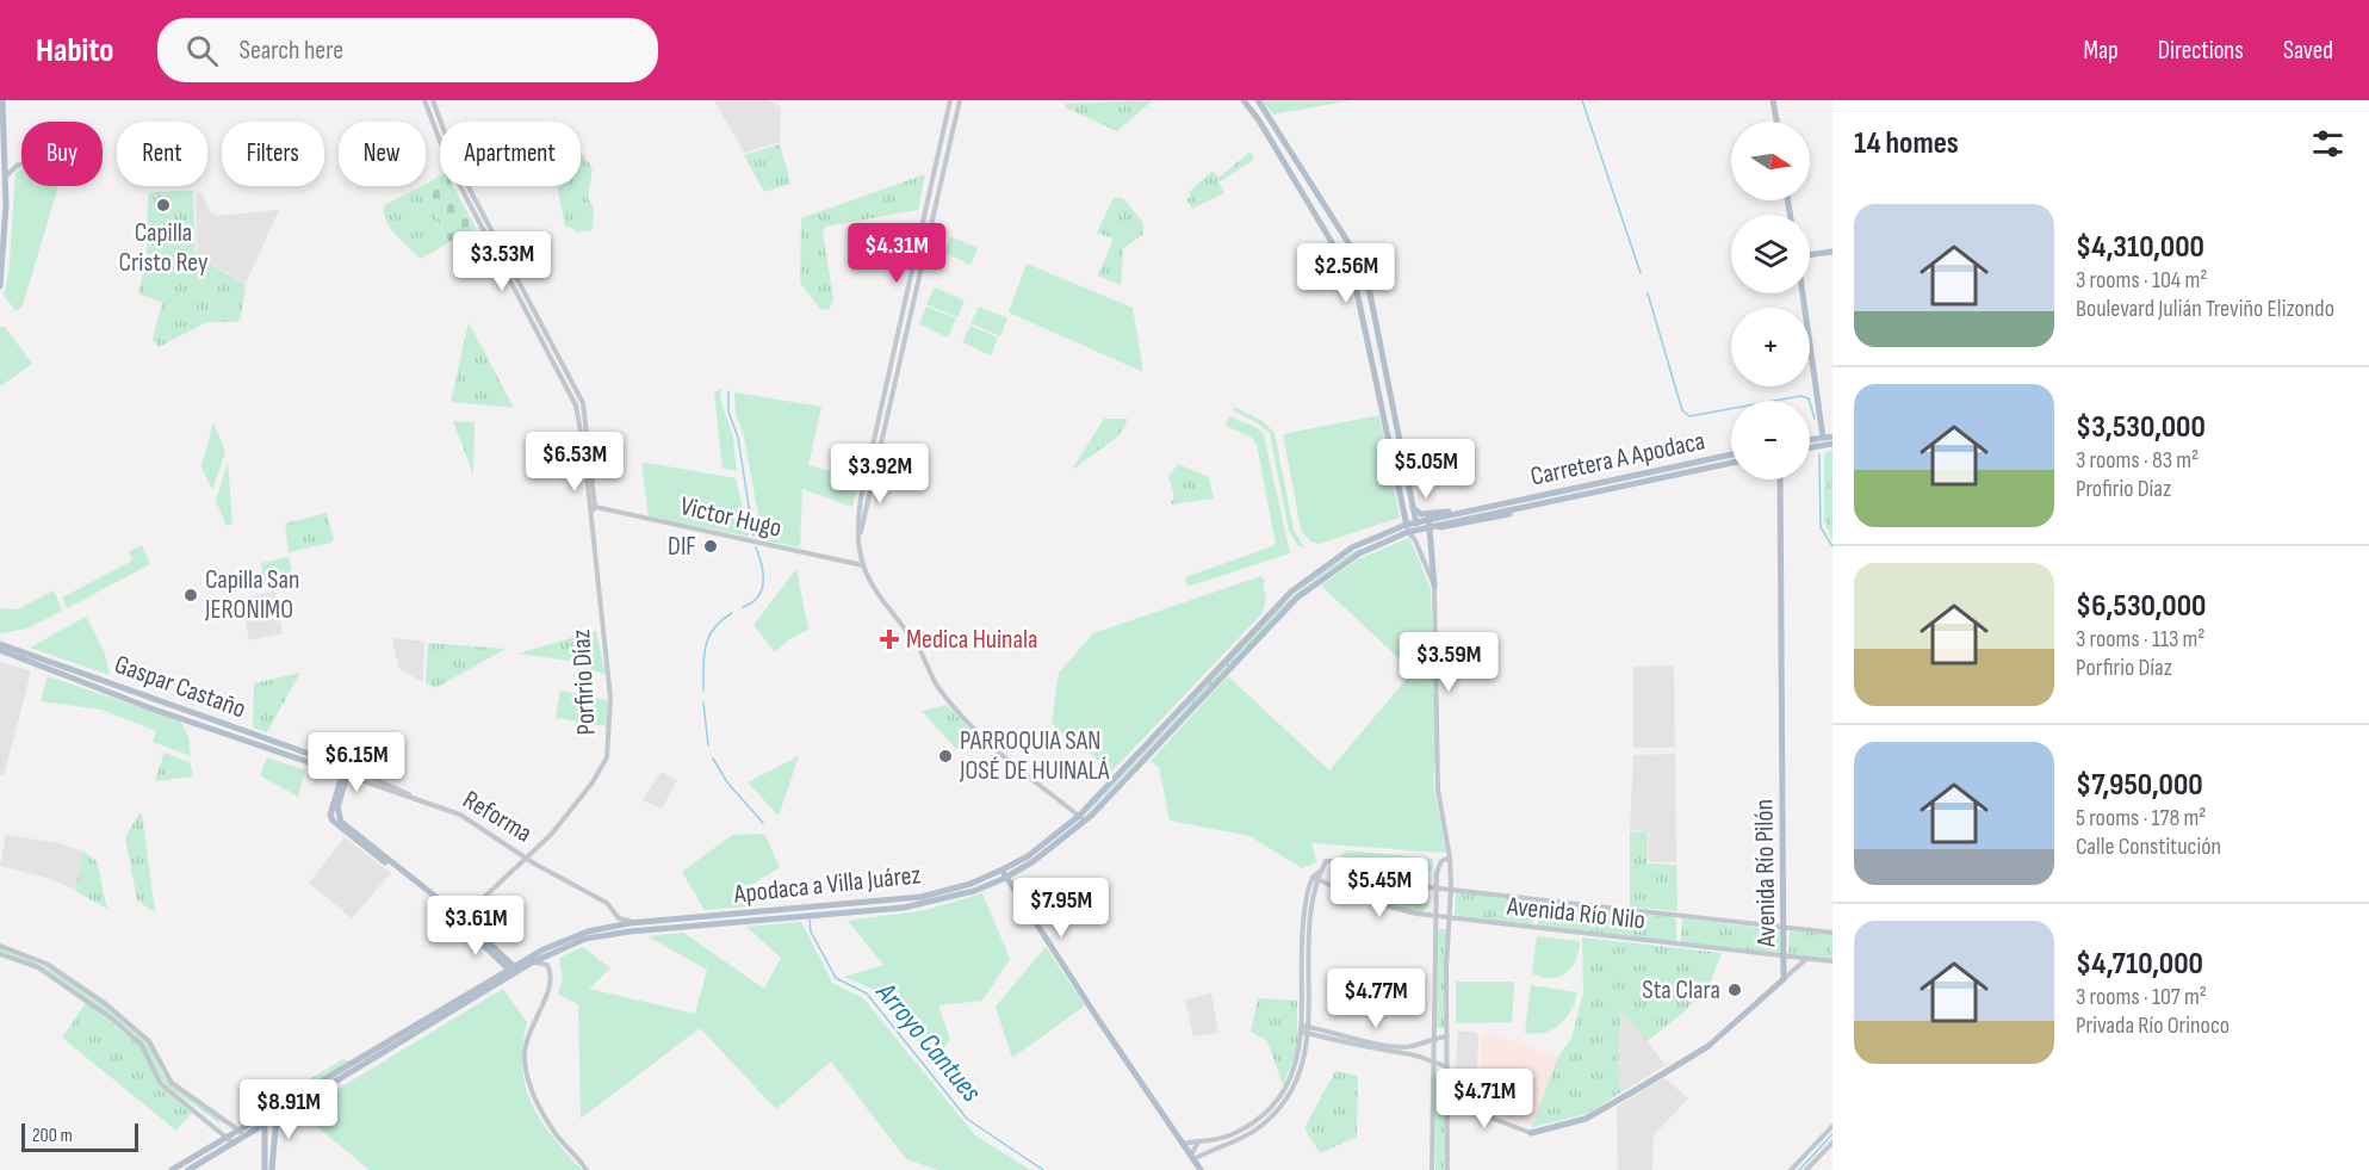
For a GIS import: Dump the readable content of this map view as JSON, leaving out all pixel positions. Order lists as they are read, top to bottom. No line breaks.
{"streets":{"main road":["Carretera A Apodaca","Gaspar Castaño","Avenida Río Pilón","Apodaca a Villa Juárez"],"street":["Victor Hugo","Porfirio Díaz","Reforma","Avenida Río Nilo"]},"crossings":[["Carretera A Apodaca","Apodaca a Villa Juárez"],["Victor Hugo","Porfirio Díaz"],["Porfirio Díaz","Reforma"],["Gaspar Castaño","Reforma"],["Reforma","Apodaca a Villa Juárez"],["Avenida Río Pilón","Avenida Río Nilo"]],"water":["Arroyo Cantues"],"places":{"other":["Capilla Cristo Rey","DIF","Capilla San JERONIMO","PARROQUIA SAN JOSÉ DE HUINALÁ","Sta Clara"],"health":["Medica Huinala"]},"scale_bar":"200 m","north":"right","page":{"header":"Habito","search":"Search here","nav":["Map","Directions","Saved"],"heading":"14 homes","map_buttons":["+","−"],"chip":["Buy","Rent","Filters","New","Apartment"],"list":[{"name":"$4,310,000","note":"3 rooms · 104 m² · Boulevard Julián Treviño Elizondo"},{"name":"$3,530,000","note":"3 rooms · 83 m² · Profirio Díaz"},{"name":"$6,530,000","note":"3 rooms · 113 m² · Porfirio Díaz"},{"name":"$7,950,000","note":"5 rooms · 178 m² · Calle Constitución"},{"name":"$4,710,000","note":"3 rooms · 107 m² · Privada Río Orinoco"}],"price":["$4.31M","$3.53M","$2.56M","$6.53M","$5.05M","$3.92M","$3.59M","$6.15M","$5.45M","$7.95M","$3.61M","$4.77M","$4.71M","$8.91M"],"scale":"200 m"}}
